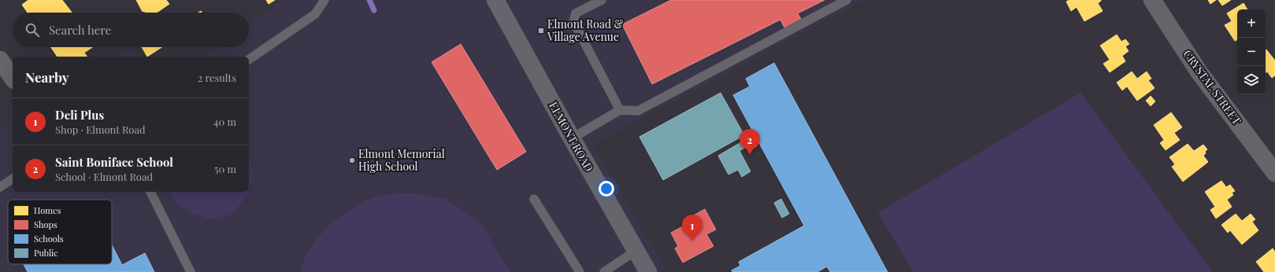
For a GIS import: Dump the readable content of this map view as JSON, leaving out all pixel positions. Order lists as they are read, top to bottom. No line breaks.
{"streets":{"main road":["CRYSTAL STREET","ELMONT ROAD"]},"places":{"transit":["Elmont Road & Village Avenue"],"other":["Elmont Memorial High School"]},"legend":["Homes","Shops","Schools","Public"],"page":{"map_buttons":["+","−"],"search":"Search here","heading":["Nearby","2 results"],"list":[{"mark":"1","name":"Deli Plus","note":"Shop · Elmont Road","value":"40 m"},{"mark":"2","name":"Saint Boniface School","note":"School · Elmont Road","value":"50 m"}],"pins":["2","1"]}}
